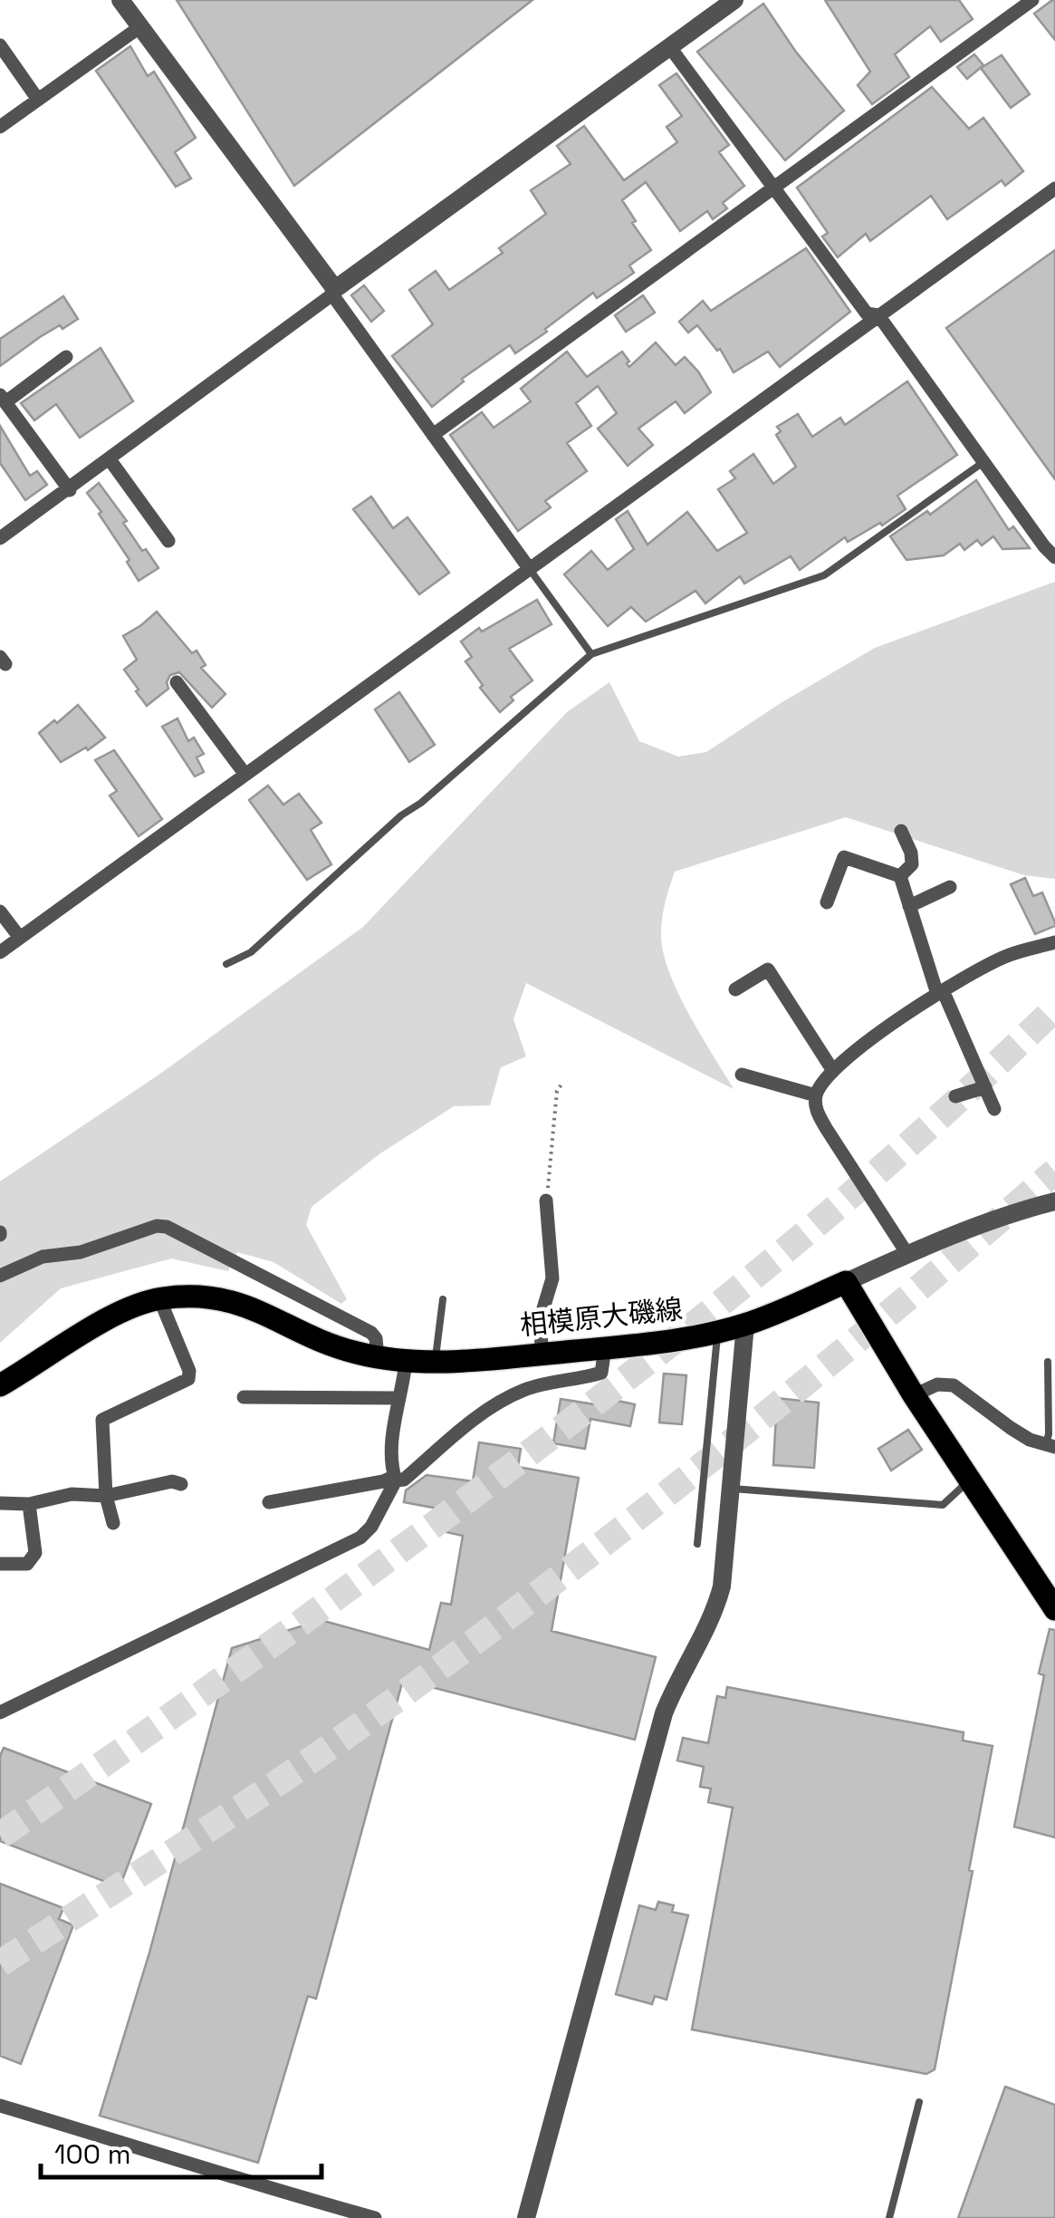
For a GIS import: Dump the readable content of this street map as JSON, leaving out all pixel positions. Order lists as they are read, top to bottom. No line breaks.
{"streets":{"main road":["相模原大磯線"]},"scale_bar":"100 m"}
